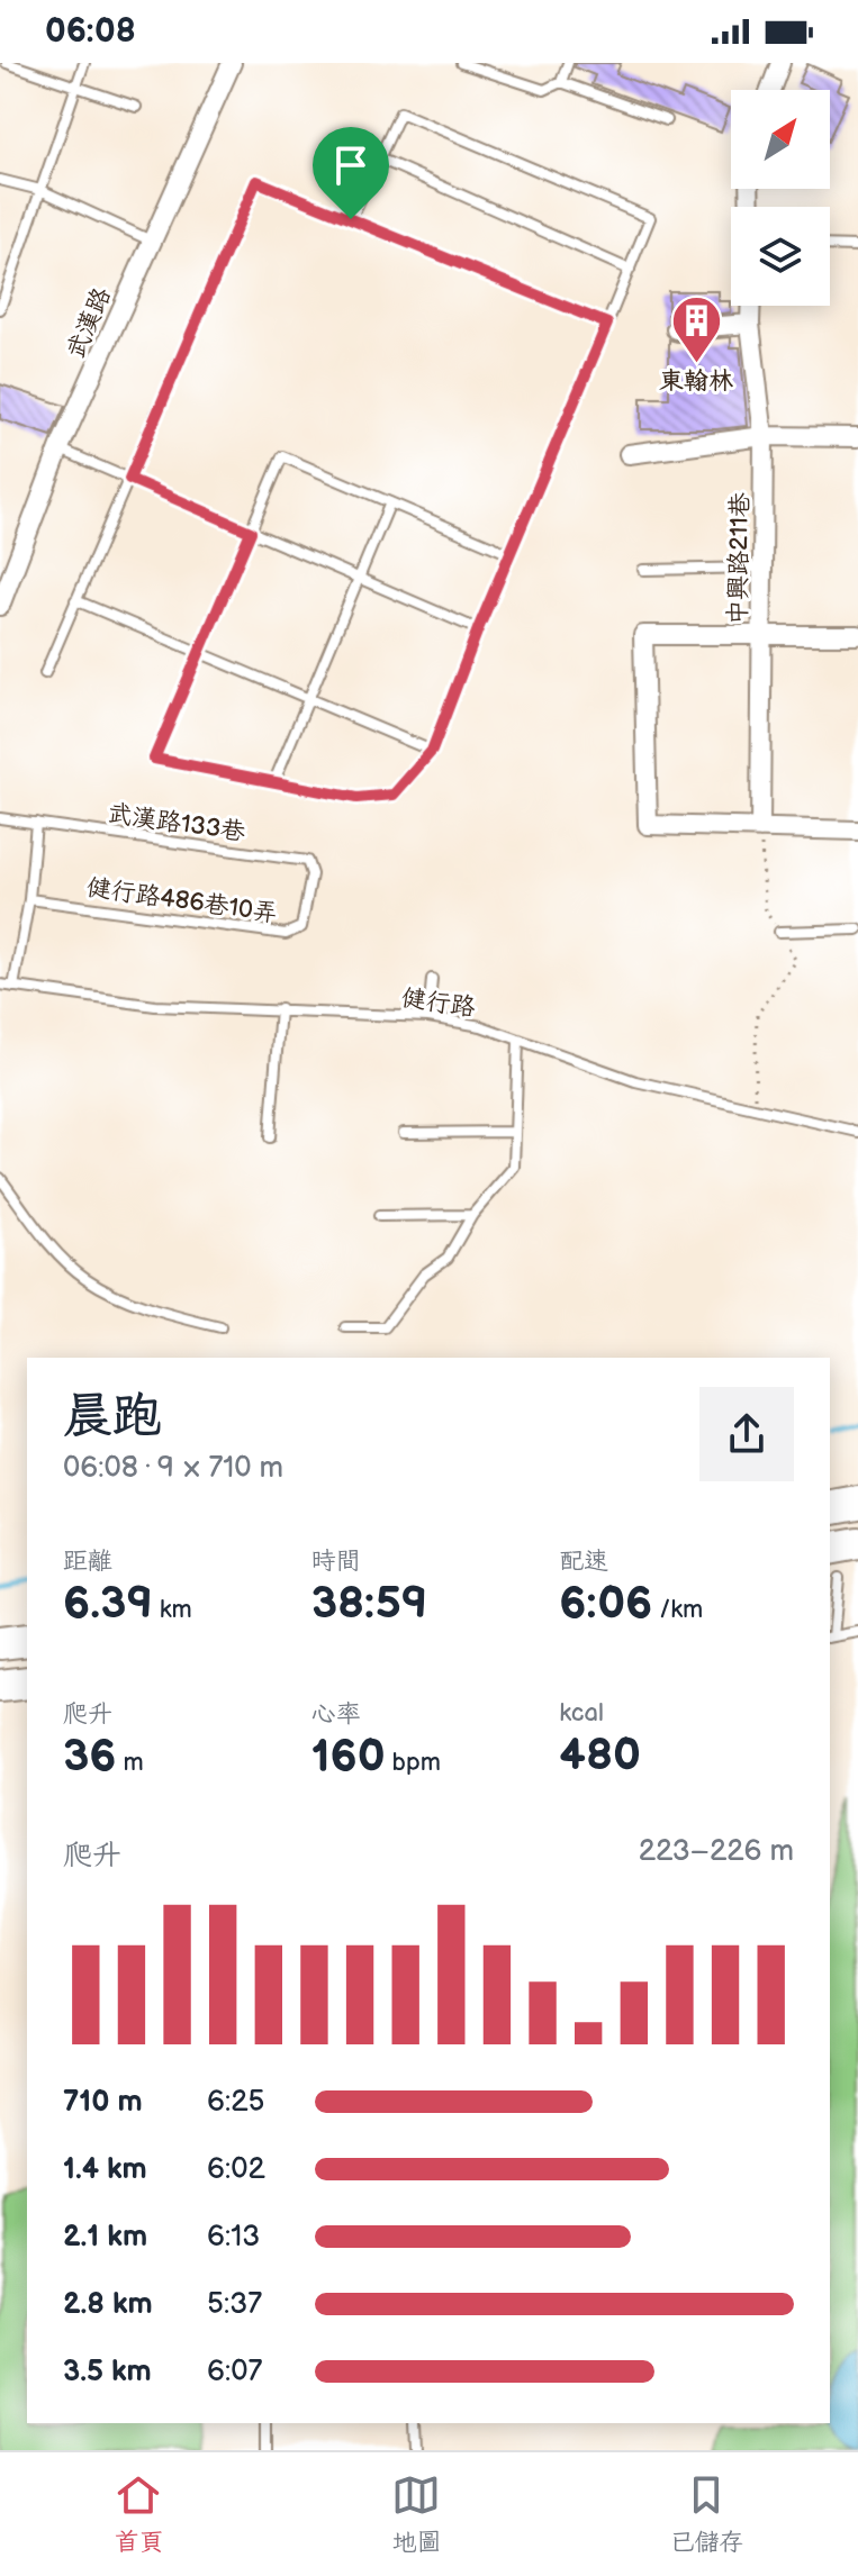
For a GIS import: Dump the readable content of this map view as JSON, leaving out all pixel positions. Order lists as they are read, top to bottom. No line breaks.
{"streets":{"street":["武漢路","中興路211巷"],"lane":["武漢路133巷","健行路486巷10弄","健行路"]},"crossings":[["武漢路133巷","健行路486巷10弄"]],"places":{"building":["東翰林"]},"north":"top right","page":{"status":"06:08","heading":["晨跑","06:08 · 9 × 710 m"],"stats":[["距離","6.39 km"],["時間","38:59"],["配速","6:06 /km"],["爬升","36 m"],["心率","160 bpm"],["kcal","480"]],"chart":["爬升","223–226 m"],"list":[{"name":"710 m","note":"6:25"},{"name":"1.4 km","note":"6:02"},{"name":"2.1 km","note":"6:13"},{"name":"2.8 km","note":"5:37"},{"name":"3.5 km","note":"6:07"}],"tabs":["首頁","地圖","已儲存"]}}
